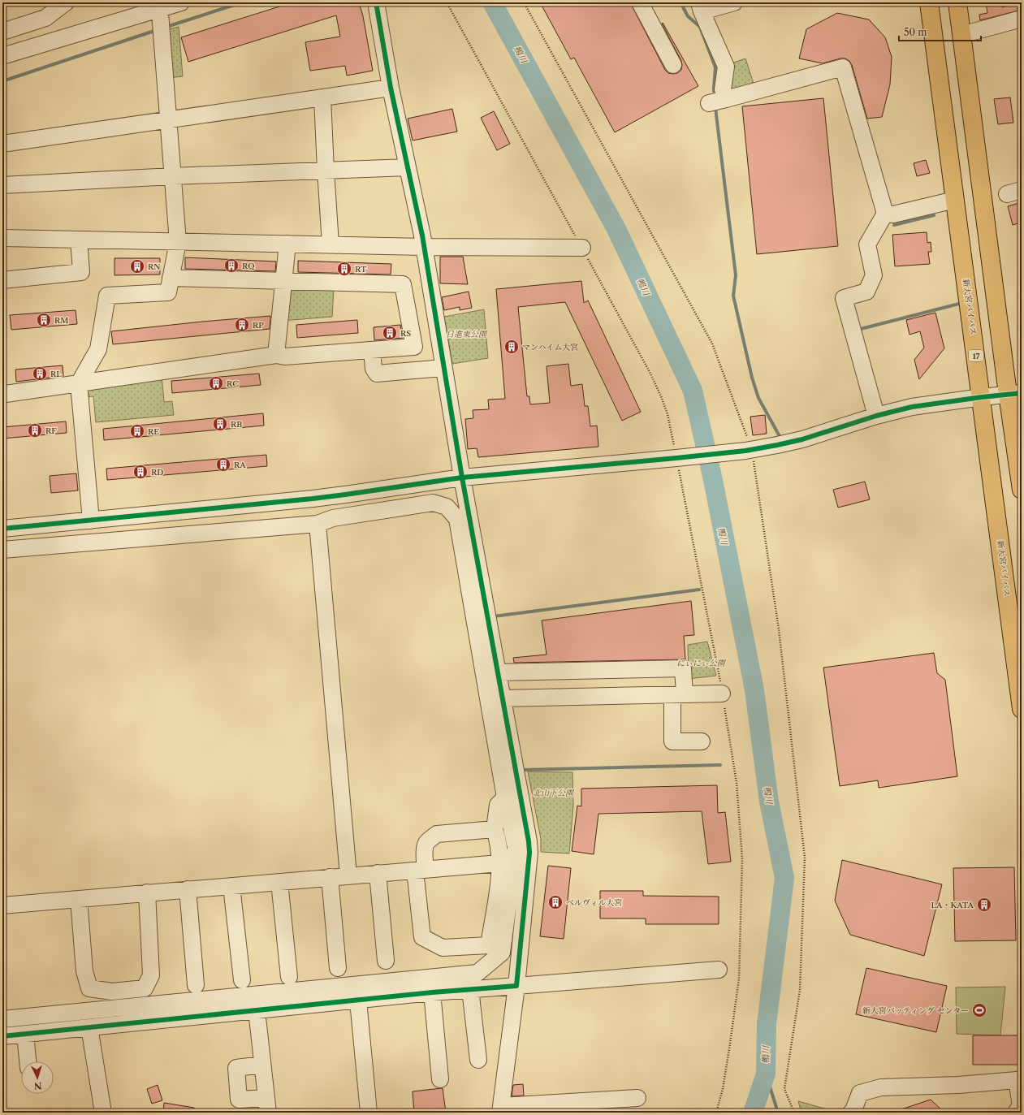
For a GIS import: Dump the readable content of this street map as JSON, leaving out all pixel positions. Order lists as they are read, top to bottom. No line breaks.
{"streets":{"highway":["新大宮バイパス","17"]},"water":["鴨川"],"parks":["日進東公園","にぃにぃ公園","北山下公園"],"places":{"building":["RQ","RN","RT","RM","RP","RS","マンハイム大宮","RL","RC","RB","RF","RE","RA","RD","ベルヴィル大宮","LA・KATA"],"sports":["新大宮バッティング センター"]},"scale_bar":"50 m","north":"bottom"}
